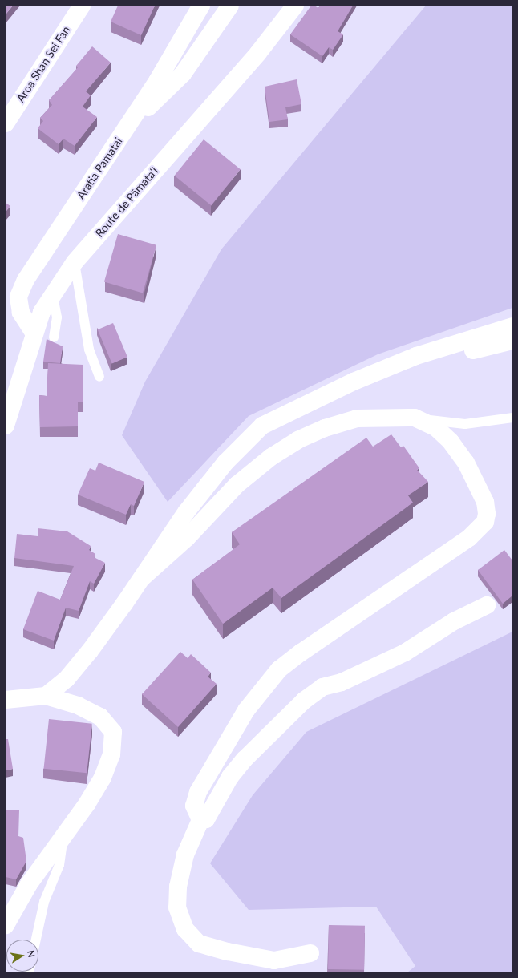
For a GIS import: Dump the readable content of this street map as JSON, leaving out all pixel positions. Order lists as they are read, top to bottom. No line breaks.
{"streets":{"street":["Aroa Shan Sei Fan","Aratia Pamatai","Route de Pāmata'i"]},"crossings":[["Aratia Pamatai","Route de Pāmata'i"]],"north":"right"}
